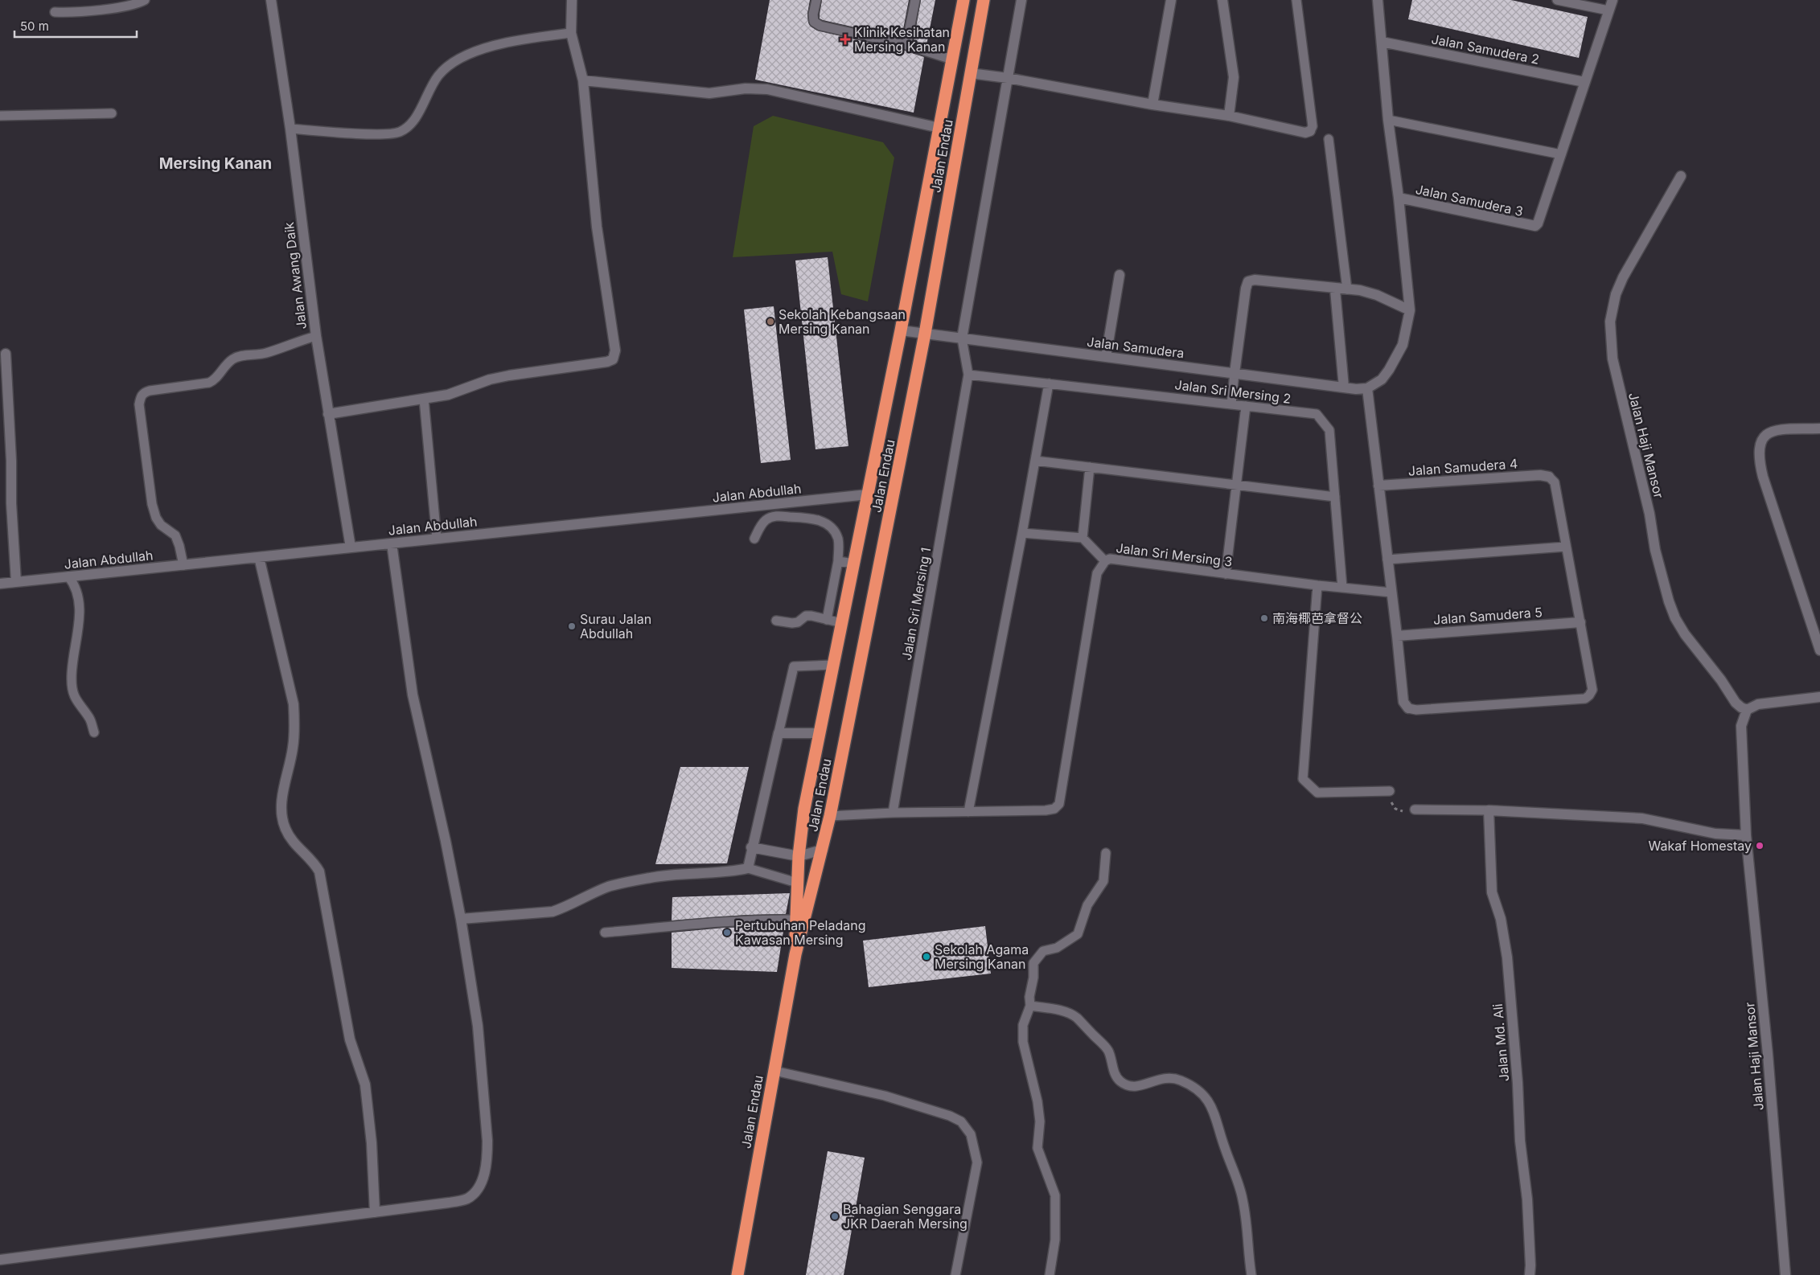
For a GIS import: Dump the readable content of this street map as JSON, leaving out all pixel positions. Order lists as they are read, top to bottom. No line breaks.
{"streets":{"highway":["Jalan Endau"],"street":["Jalan Samudera 2","Jalan Samudera 3","Jalan Awang Daik","Jalan Samudera","Jalan Haji Mansor","Jalan Samudera 4","Jalan Abdullah","Jalan Samudera 5","Jalan Md. Ali"],"lane":["Jalan Sri Mersing 2","Jalan Sri Mersing 3","Jalan Sri Mersing 1"]},"crossings":[["Jalan Endau","Jalan Samudera"],["Jalan Endau","Jalan Abdullah"],["Jalan Awang Daik","Jalan Abdullah"],["Jalan Samudera","Jalan Sri Mersing 1"],["Jalan Sri Mersing 2","Jalan Sri Mersing 3"],["Jalan Sri Mersing 2","Jalan Sri Mersing 1"]],"districts":["Mersing Kanan"],"places":{"health":["Klinik Kesihatan Mersing Kanan"],"other":["Sekolah Kebangsaan Mersing Kanan","南海椰芭拿督公","Surau Jalan Abdullah","Wakaf Homestay","Pertubuhan Peladang Kawasan Mersing","Sekolah Agama Mersing Kanan","Bahagian Senggara JKR Daerah Mersing"]},"scale_bar":"50 m"}
